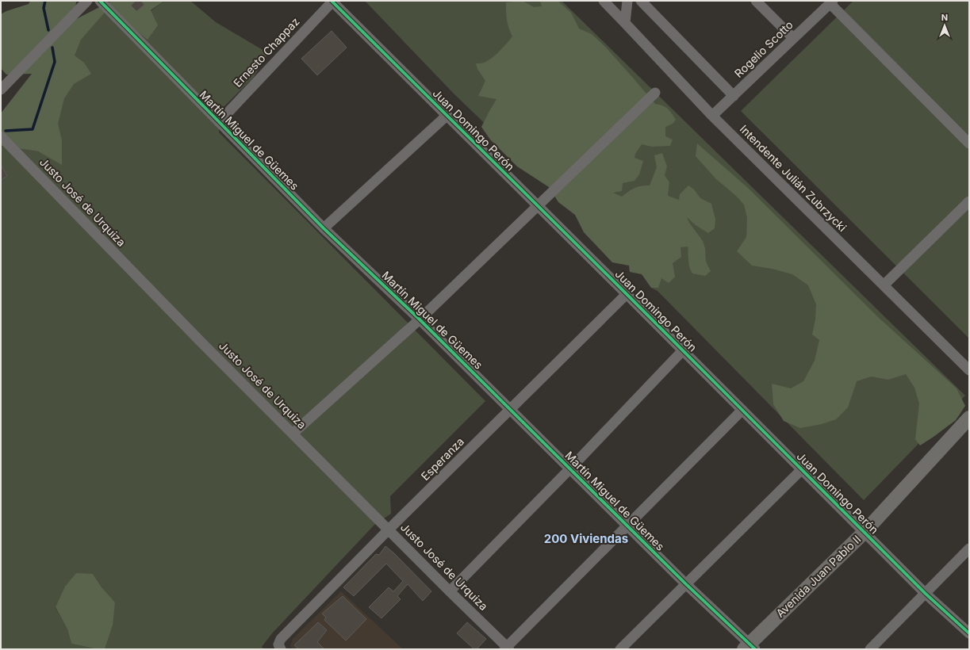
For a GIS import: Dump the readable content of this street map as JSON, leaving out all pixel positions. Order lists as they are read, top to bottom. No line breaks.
{"streets":{"street":["Rogelio Scotto","Ernesto Chappaz","Juan Domingo Perón","Martín Miguel de Güemes","Intendente Julián Zubrzycki","Justo José de Urquiza","Esperanza","Avenida Juan Pablo II"]},"crossings":[["Rogelio Scotto","Intendente Julián Zubrzycki"],["Ernesto Chappaz","Juan Domingo Perón"],["Ernesto Chappaz","Martín Miguel de Güemes"],["Juan Domingo Perón","Esperanza"],["Juan Domingo Perón","Avenida Juan Pablo II"],["Martín Miguel de Güemes","Esperanza"],["Martín Miguel de Güemes","Avenida Juan Pablo II"],["Justo José de Urquiza","Esperanza"]],"districts":["200 Viviendas"],"north":"top"}
